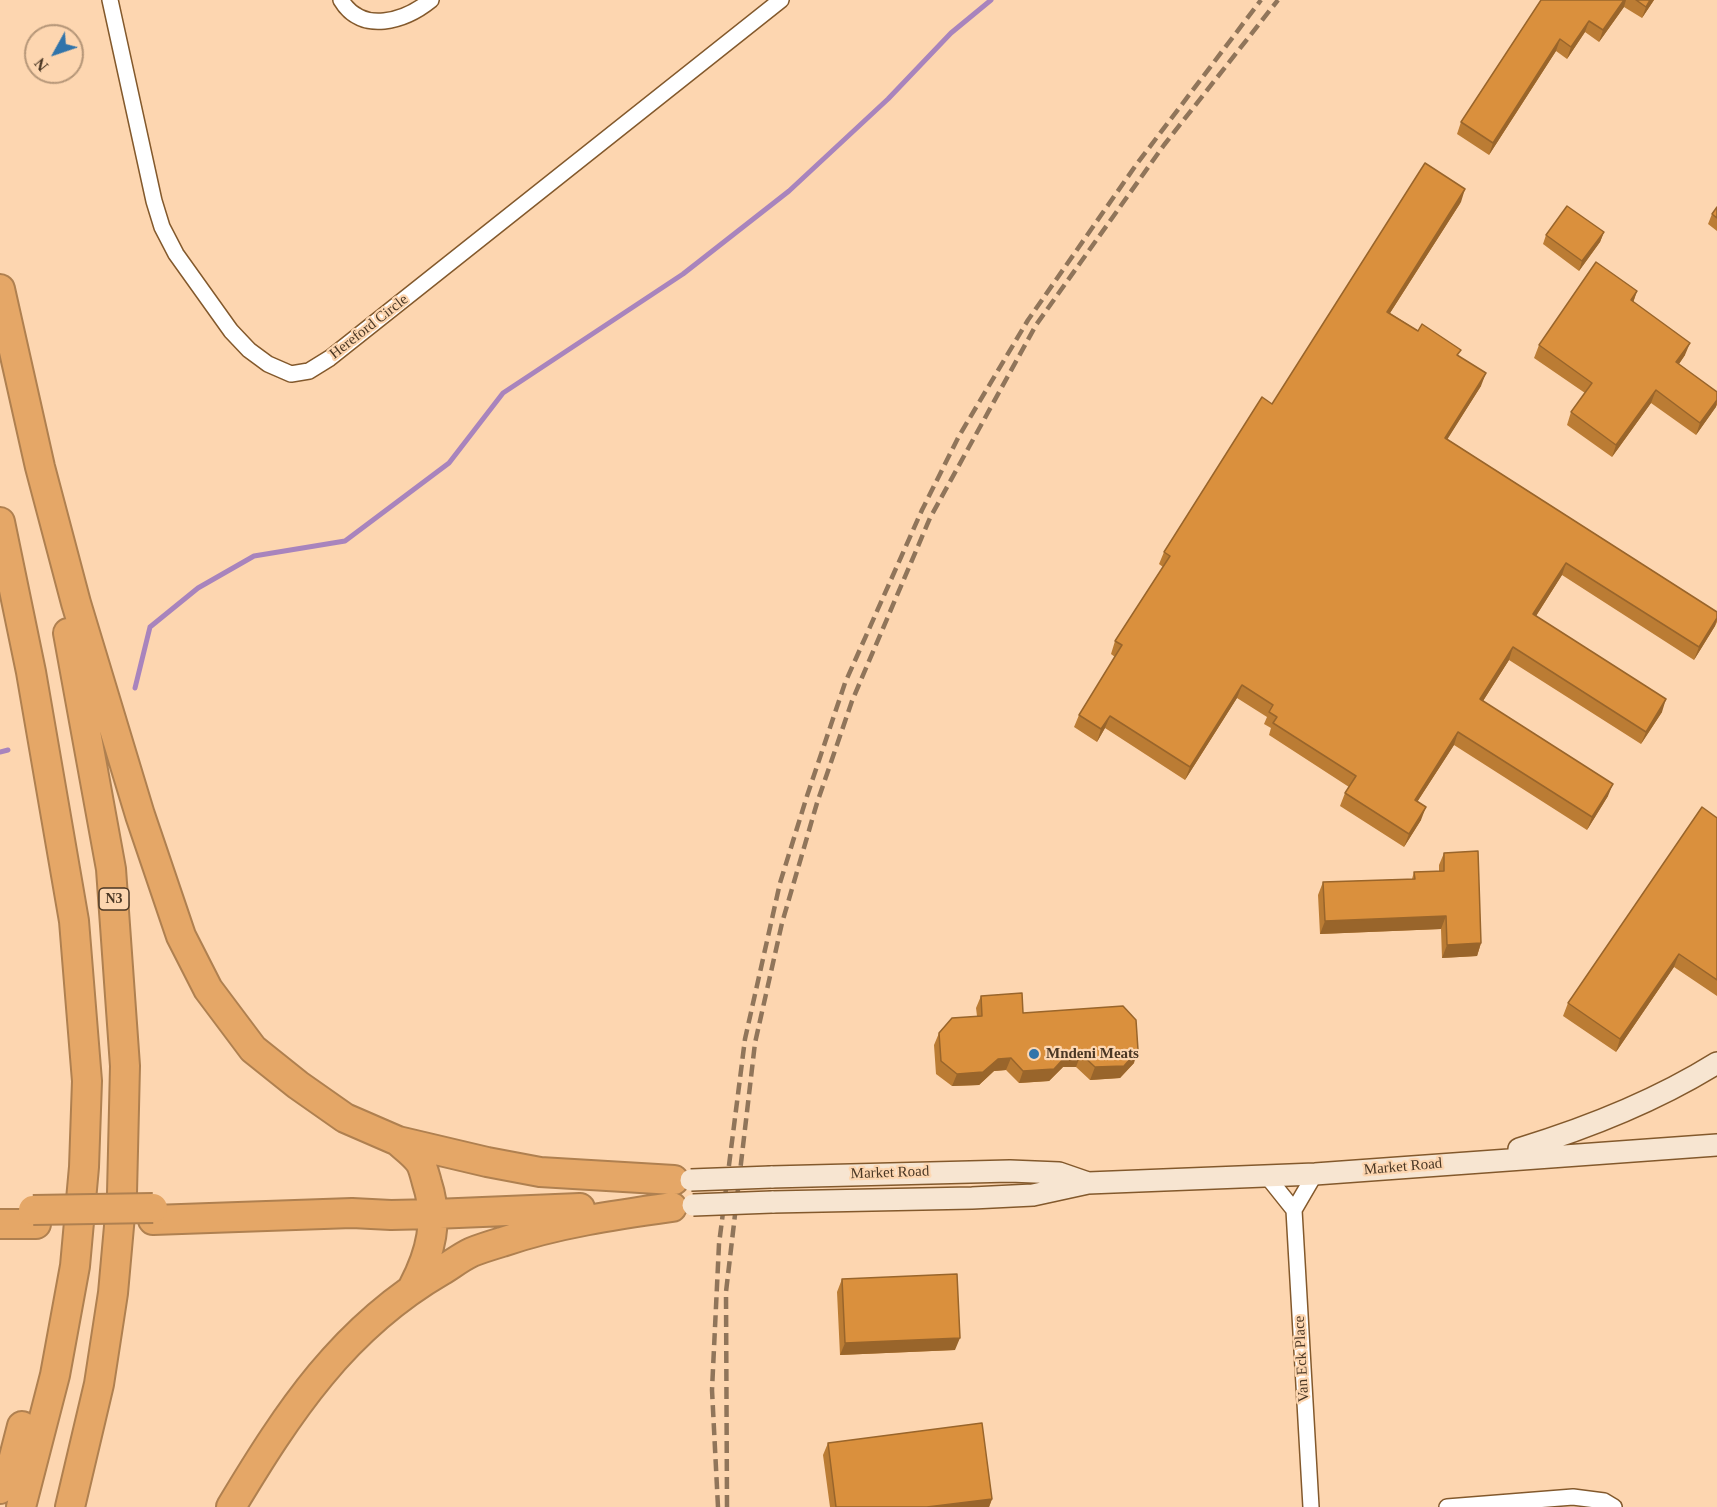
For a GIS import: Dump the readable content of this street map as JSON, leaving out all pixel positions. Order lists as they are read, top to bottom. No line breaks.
{"streets":{"highway":["N3"],"street":["Hereford Circle","Market Road","Van Eck Place"]},"places":["Mndeni Meats"],"north":"bottom left"}
